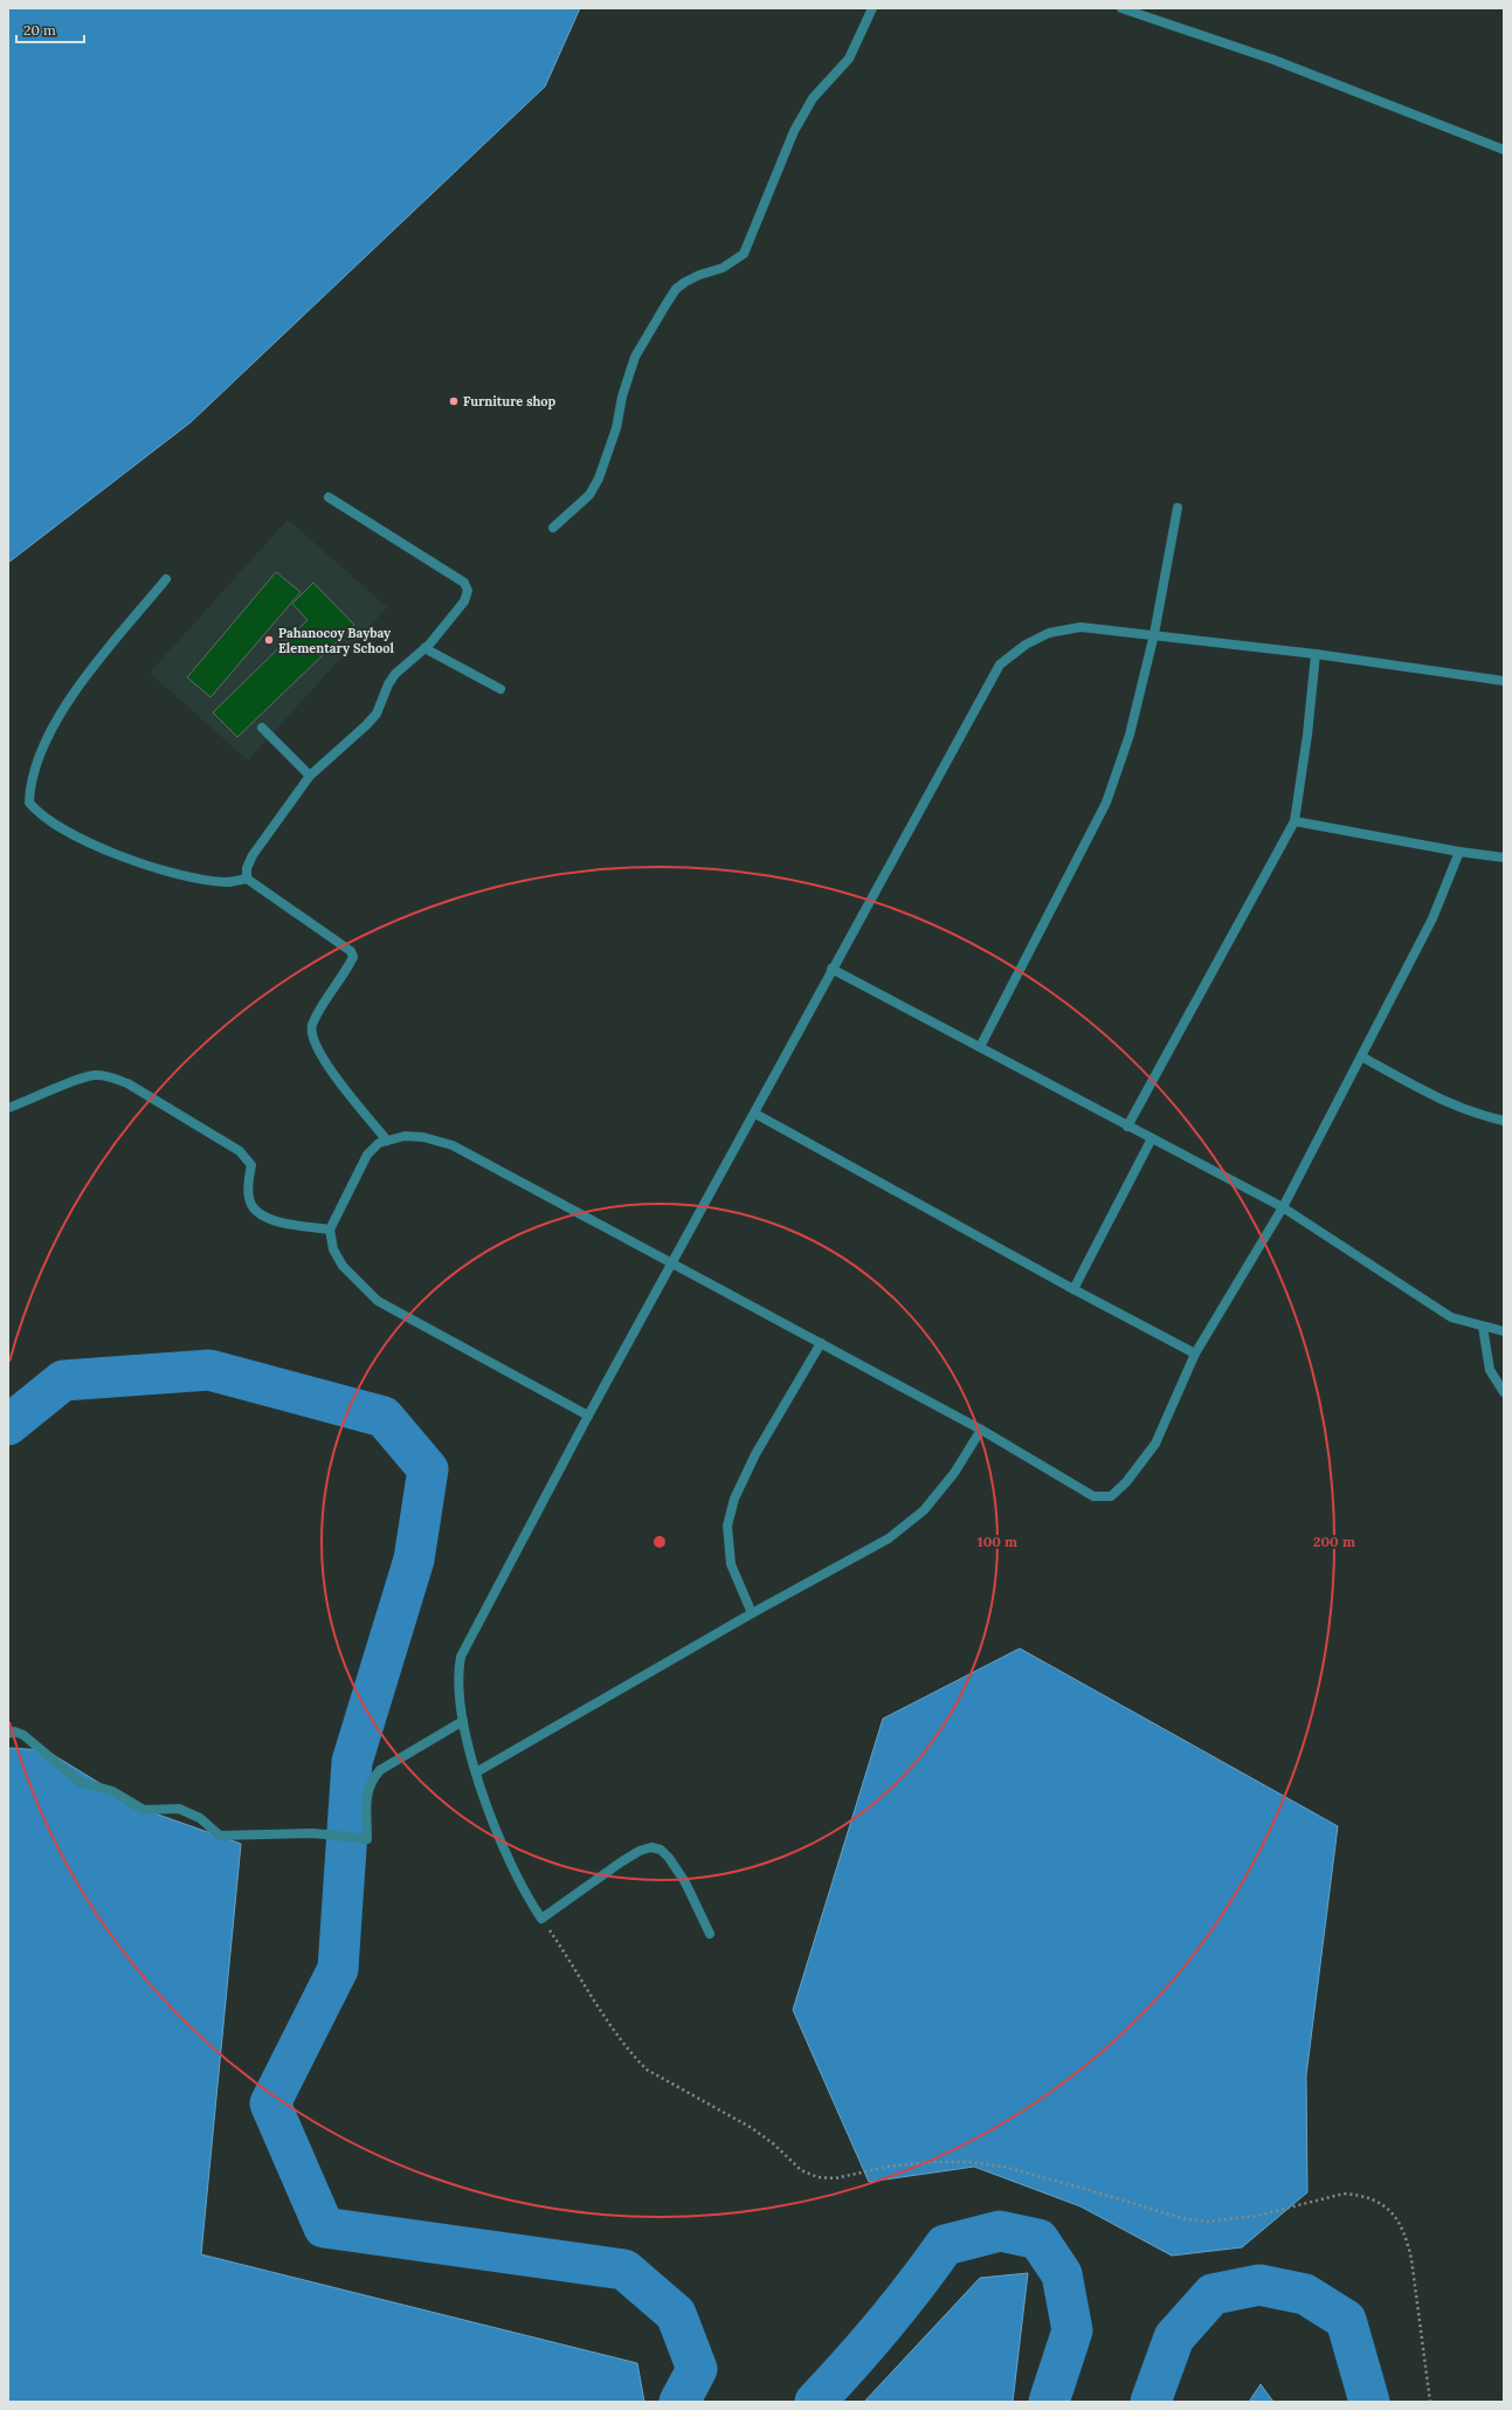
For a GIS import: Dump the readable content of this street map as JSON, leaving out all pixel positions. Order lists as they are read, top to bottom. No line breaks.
{"places":["Furniture shop","Pahanocoy Baybay Elementary School"],"scale_bar":"20 m","rings":["100 m","200 m"]}
